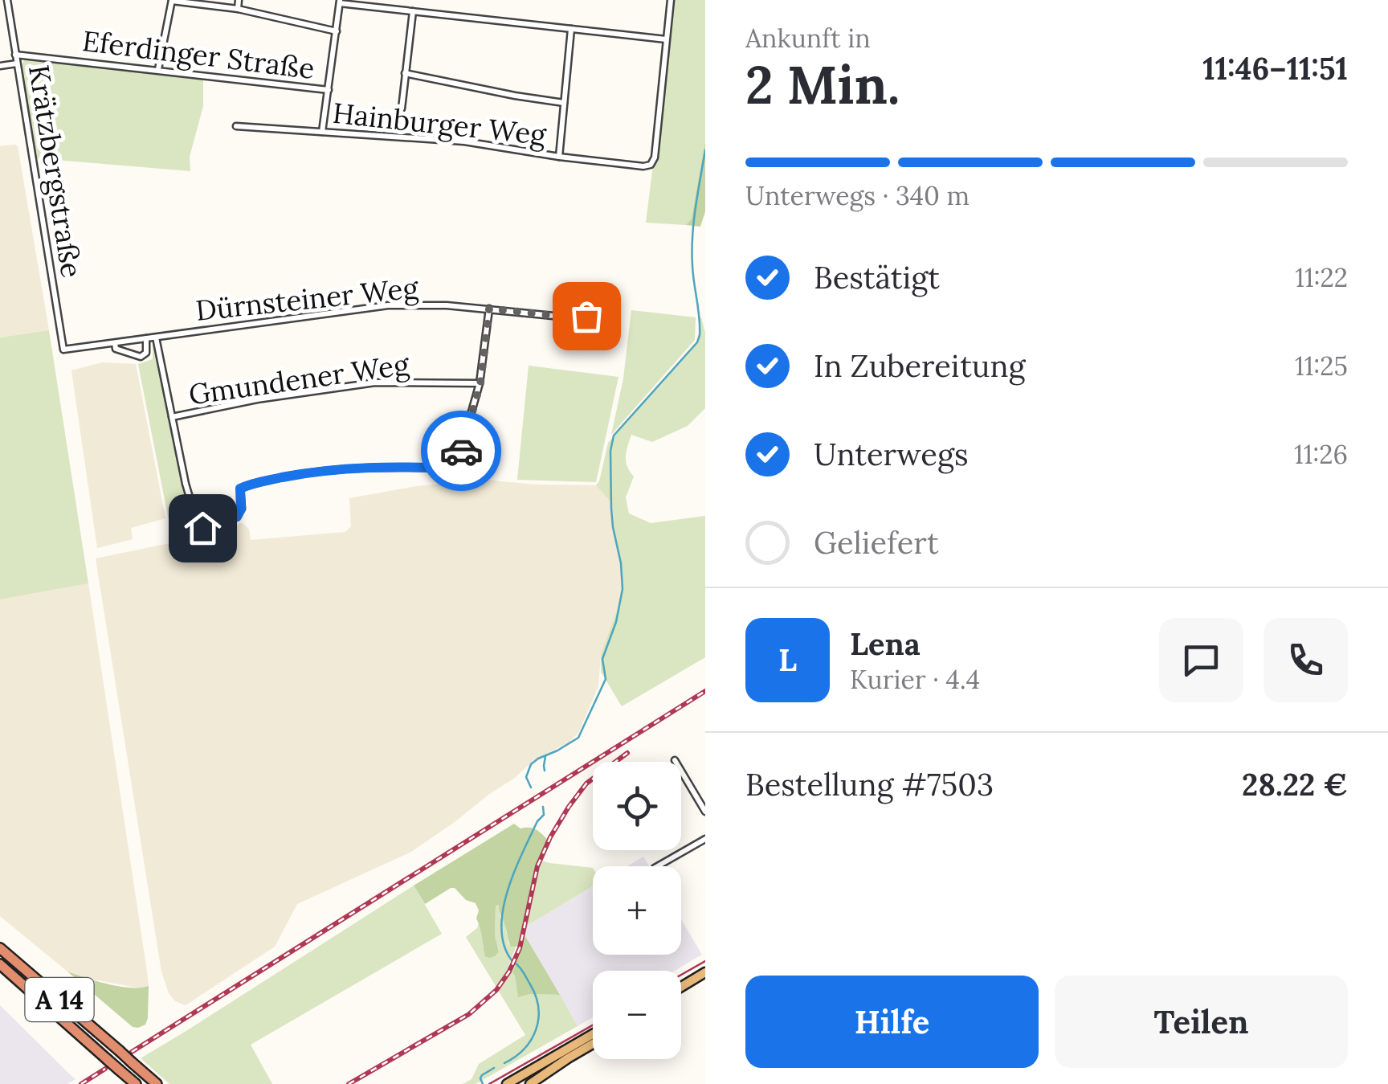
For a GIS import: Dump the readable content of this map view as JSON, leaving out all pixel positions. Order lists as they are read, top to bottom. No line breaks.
{"streets":{"highway":["A 14"],"street":["Eferdinger Straße","Hainburger Weg","Krätzbergstraße","Dürnsteiner Weg","Gmundener Weg"]},"crossings":[["Eferdinger Straße","Krätzbergstraße"],["Krätzbergstraße","Dürnsteiner Weg"]],"page":{"heading":["2 Min.","Ankunft in","11:46–11:51"],"panel":["Lena","Kurier · 4.4","Bestellung #7503","28.22 €"],"bar":"Unterwegs · 340 m","list":[["Bestätigt","11:22"],["In Zubereitung","11:25"],["Unterwegs","11:26"],"Geliefert"],"round":"L","map_buttons":["+","−"],"buttons":["Hilfe","Teilen"]}}
